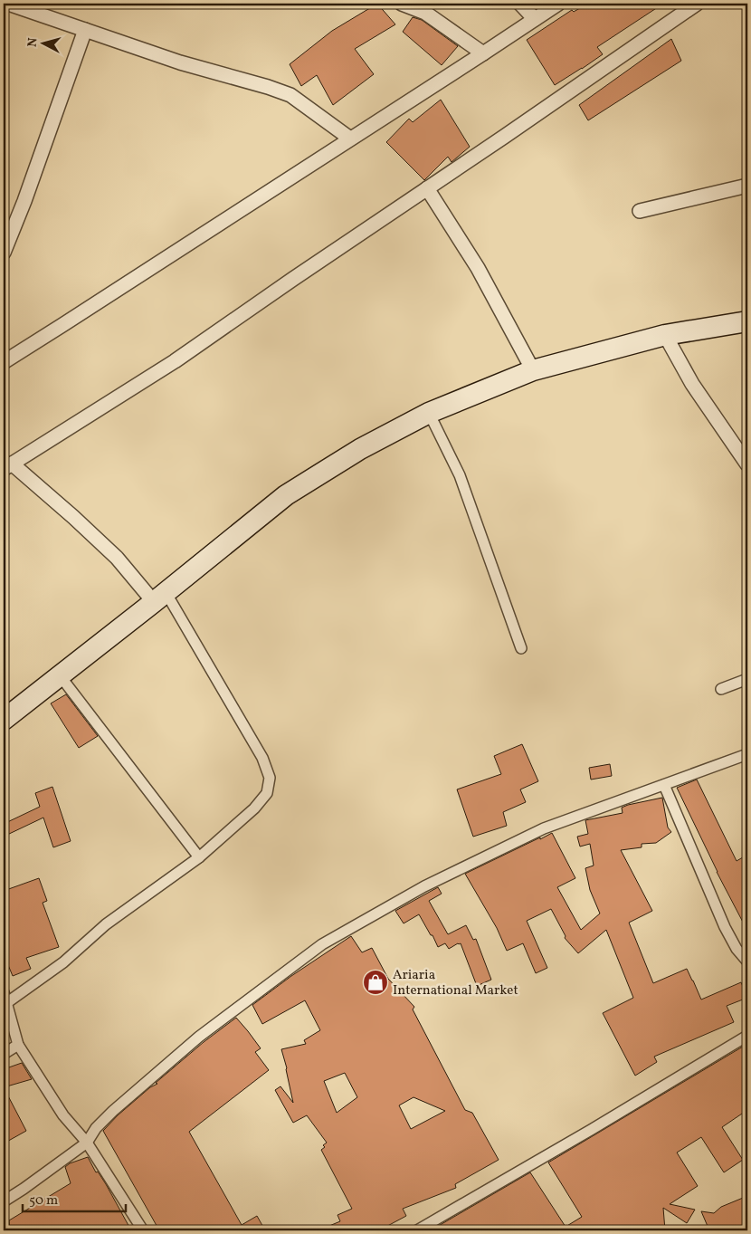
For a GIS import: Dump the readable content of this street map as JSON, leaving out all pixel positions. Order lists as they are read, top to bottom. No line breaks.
{"places":{"shop":["Ariaria International Market"]},"scale_bar":"50 m","north":"left"}
